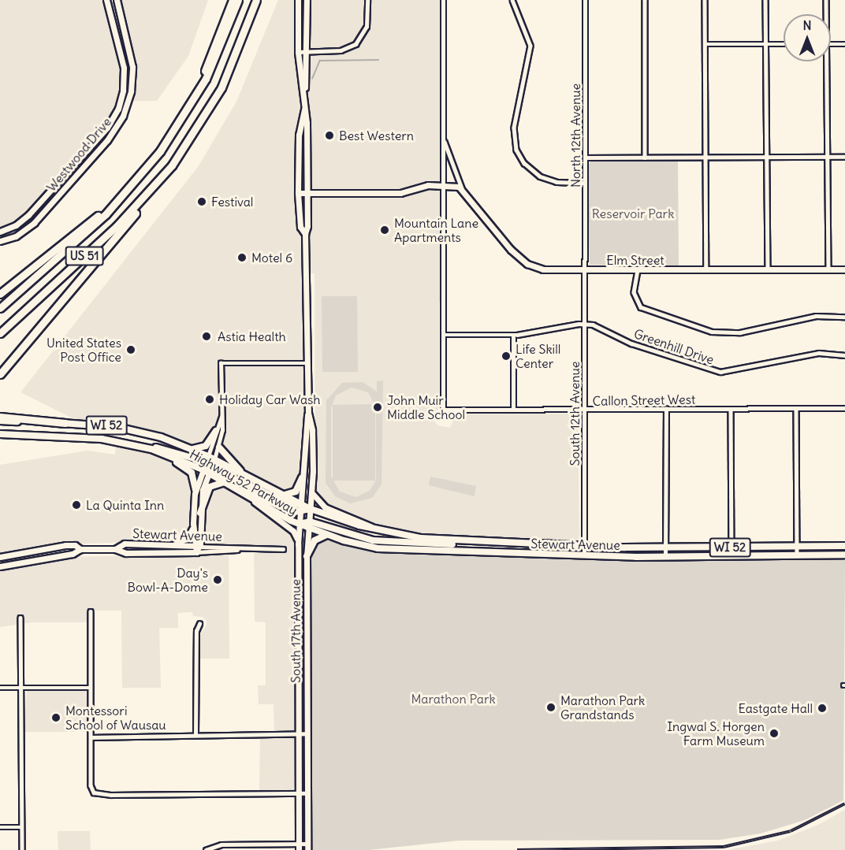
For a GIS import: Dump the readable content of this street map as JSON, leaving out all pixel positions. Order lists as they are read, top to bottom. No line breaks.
{"streets":{"highway":["US 51"],"main road":["WI 52","Highway 52 Parkway","Stewart Avenue"],"street":["North 12th Avenue","Westwood Drive","Elm Street","Greenhill Drive","Callon Street West","South 12th Avenue","South 17th Avenue"]},"crossings":[["North 12th Avenue","Elm Street"],["North 12th Avenue","South 12th Avenue"],["Elm Street","South 12th Avenue"],["Greenhill Drive","Callon Street West"],["Greenhill Drive","South 12th Avenue"],["Callon Street West","South 12th Avenue"],["South 12th Avenue","Stewart Avenue"],["Highway 52 Parkway","Stewart Avenue"],["Highway 52 Parkway","South 17th Avenue"],["Stewart Avenue","South 17th Avenue"]],"parks":["Reservoir Park","Marathon Park"],"places":["Best Western","Festival","Mountain Lane Apartments","Motel 6","Astia Health","United States Post Office","Life Skill Center","Holiday Car Wash","John Muir Middle School","La Quinta Inn","Day's Bowl-A-Dome","Marathon Park Grandstands","Eastgate Hall","Montessori School of Wausau","Ingwal S. Horgen Farm Museum"],"north":"top"}
